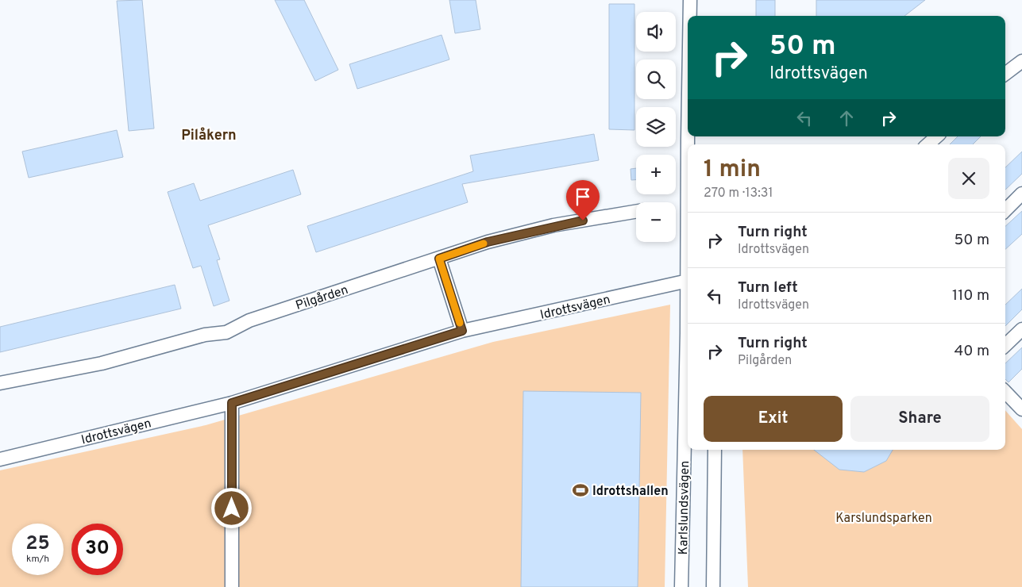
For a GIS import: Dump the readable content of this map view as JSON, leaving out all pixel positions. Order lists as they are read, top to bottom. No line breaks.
{"streets":{"street":["Pilgården","Idrottsvägen","Karlslundsvägen"]},"districts":["Pilåkern"],"parks":["Karslundsparken"],"places":{"sports":["Idrottshallen"]},"page":{"map_buttons":["+","−"],"turn":["50 m","Idrottsvägen"],"heading":["1 min","270 m · 13:31"],"list":[{"name":"Turn right","note":"Idrottsvägen","value":"50 m"},{"name":"Turn left","note":"Idrottsvägen","value":"110 m"},{"name":"Turn right","note":"Pilgården","value":"40 m"}],"buttons":["Exit","Share"],"speed":"25 km/h","limit":"30"}}
